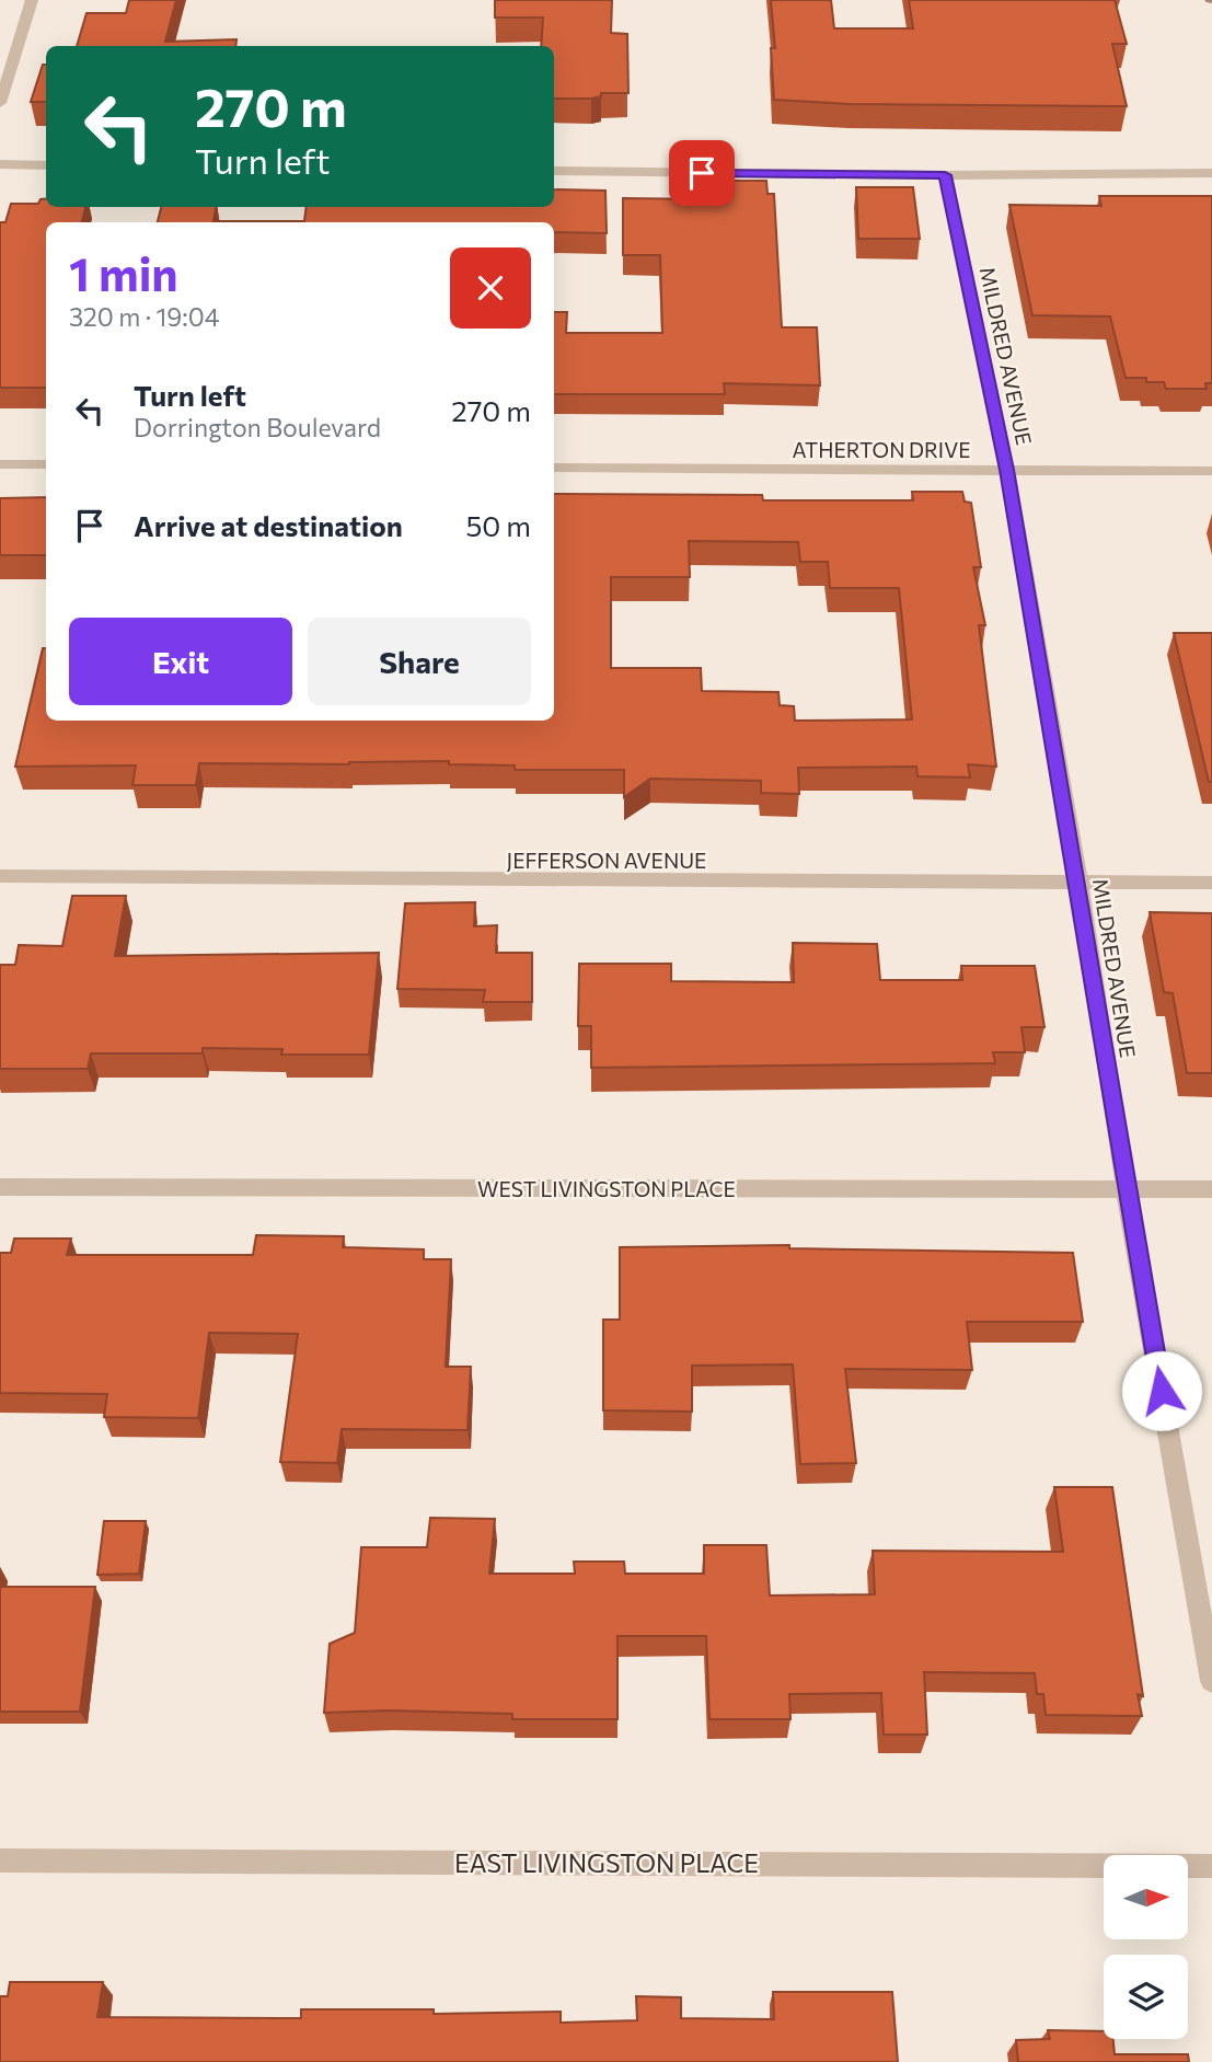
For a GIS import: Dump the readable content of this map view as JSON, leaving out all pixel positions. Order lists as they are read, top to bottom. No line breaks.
{"streets":{"street":["MILDRED AVENUE","ATHERTON DRIVE","JEFFERSON AVENUE","WEST LIVINGSTON PLACE","EAST LIVINGSTON PLACE"]},"crossings":[["MILDRED AVENUE","ATHERTON DRIVE"],["MILDRED AVENUE","JEFFERSON AVENUE"],["MILDRED AVENUE","WEST LIVINGSTON PLACE"]],"north":"right","page":{"turn":["270 m","Turn left"],"heading":["1 min","320 m · 19:04"],"list":[{"name":"Turn left","note":"Dorrington Boulevard","value":"270 m"},{"name":"Arrive at destination","value":"50 m"}],"buttons":["Exit","Share"]}}
